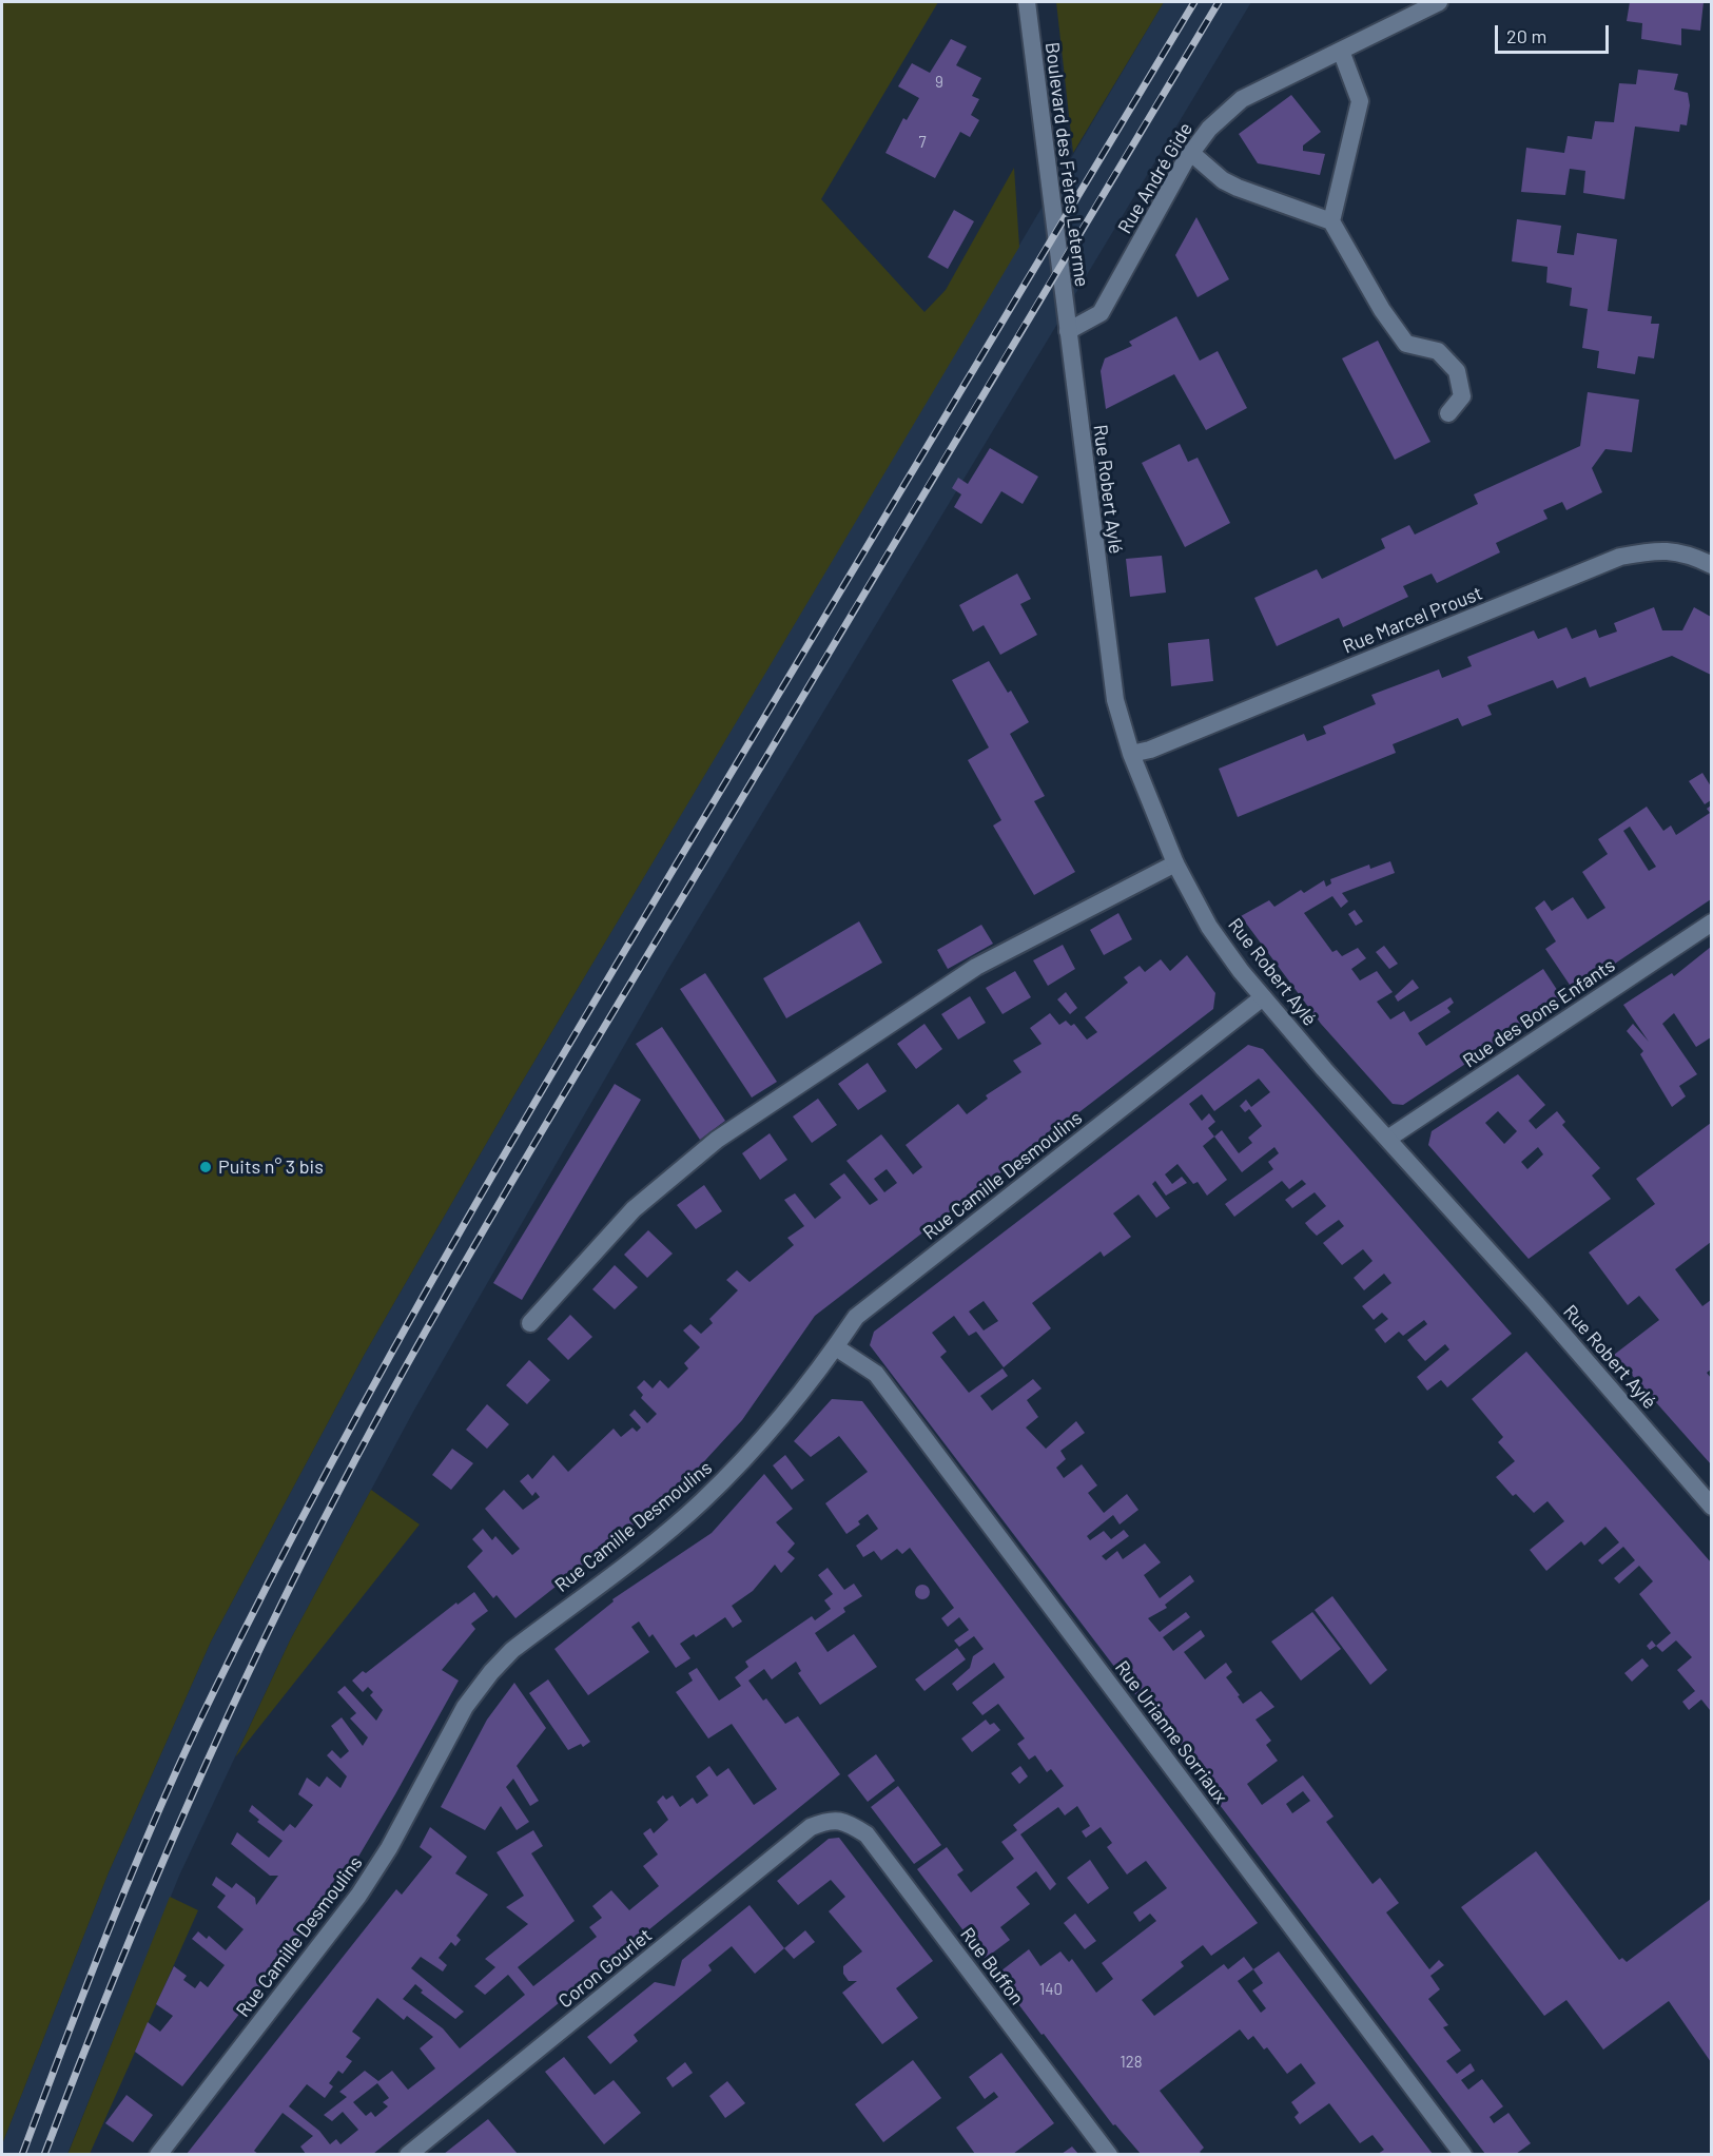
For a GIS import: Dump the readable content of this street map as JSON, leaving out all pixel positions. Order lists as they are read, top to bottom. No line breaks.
{"streets":{"street":["Boulevard des Frères Leterme","Rue André Gide","Rue Robert Aylé","Rue Marcel Proust","Rue des Bons Enfants","Rue Camille Desmoulins","Rue Urianne Sorriaux","Rue Buffon","Coron Gourlet"]},"crossings":[["Boulevard des Frères Leterme","Rue André Gide"],["Boulevard des Frères Leterme","Rue Robert Aylé"],["Rue André Gide","Rue Robert Aylé"],["Rue Robert Aylé","Rue Marcel Proust"],["Rue Robert Aylé","Rue des Bons Enfants"],["Rue Robert Aylé","Rue Camille Desmoulins"],["Rue Camille Desmoulins","Rue Urianne Sorriaux"],["Rue Buffon","Coron Gourlet"]],"places":["Puits n° 3 bis"],"house_numbers":["9","7","140","128"],"scale_bar":"20 m"}
